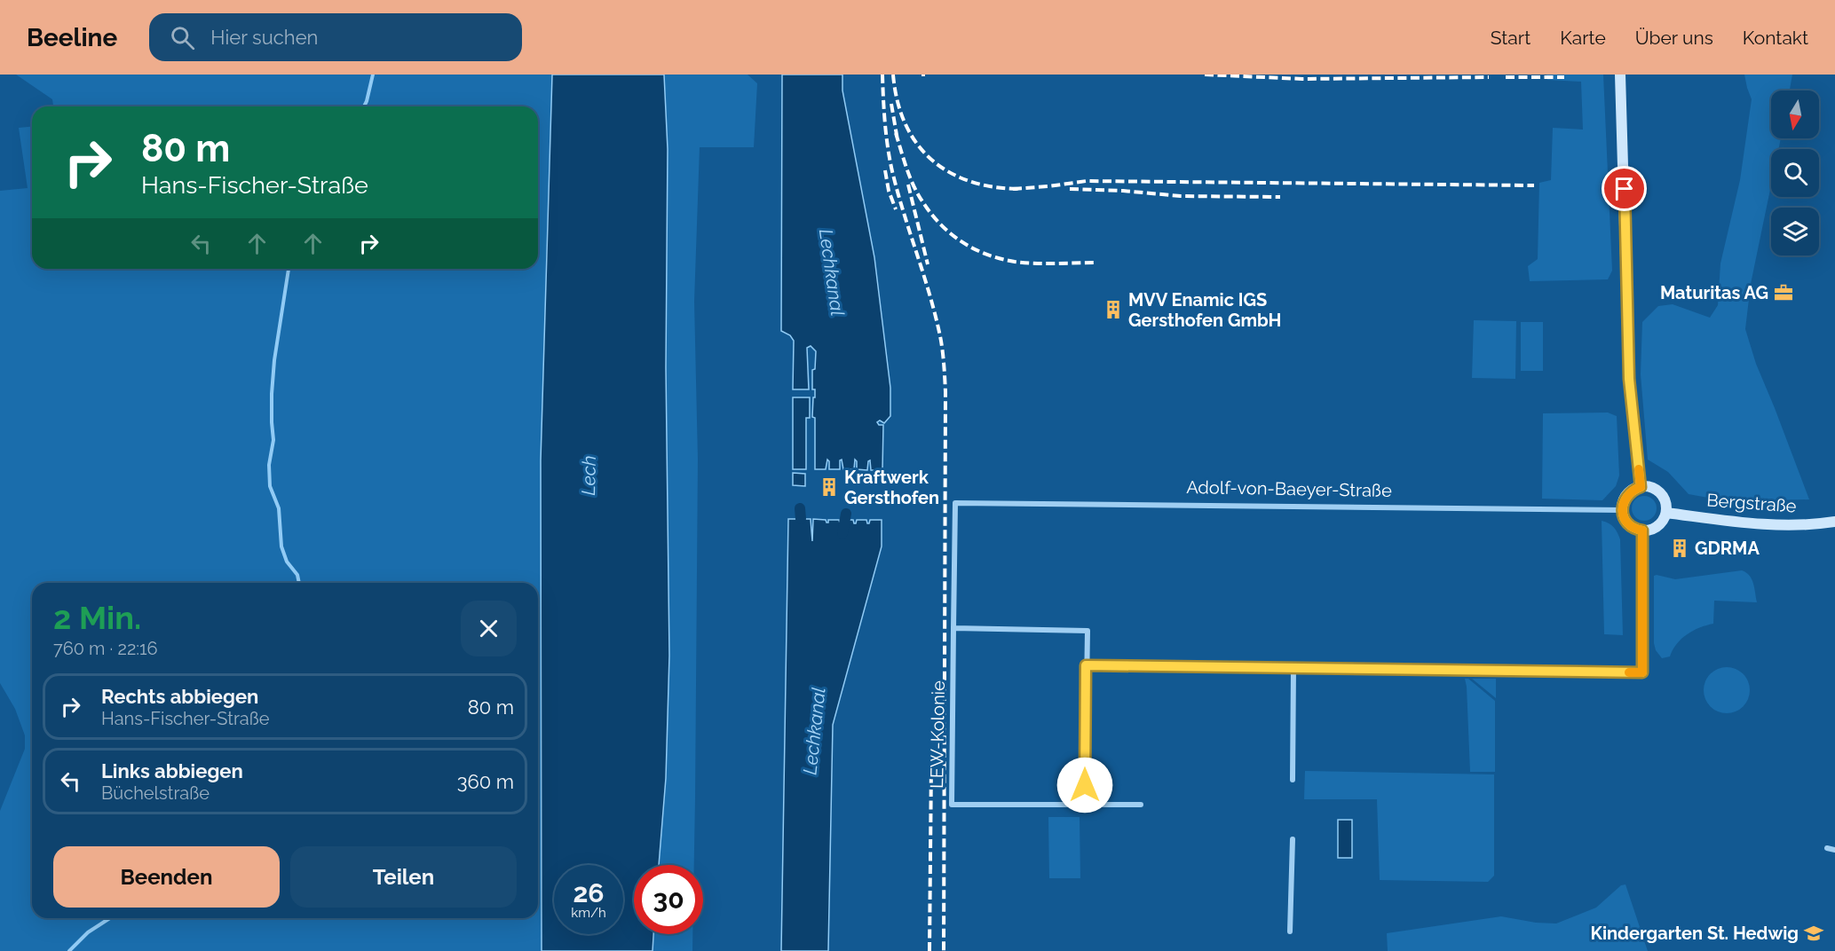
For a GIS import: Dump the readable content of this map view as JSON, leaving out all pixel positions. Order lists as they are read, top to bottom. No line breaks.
{"streets":{"street":["Adolf-von-Baeyer-Straße","Bergstraße","LEW-Kolonie"]},"crossings":[["Adolf-von-Baeyer-Straße","Bergstraße"],["Adolf-von-Baeyer-Straße","LEW-Kolonie"]],"water":["Lechkanal","Lech"],"places":{"office":["Maturitas AG"],"building":["MVV Enamic IGS Gersthofen GmbH","Kraftwerk Gersthofen","GDRMA"],"school or university":["Kindergarten St. Hedwig"]},"north":"bottom","page":{"header":"Beeline","search":"Hier suchen","nav":["Start","Karte","Über uns","Kontakt"],"turn":["80 m","Hans-Fischer-Straße"],"heading":["2 Min.","760 m · 22:16"],"list":[{"name":"Rechts abbiegen","note":"Hans-Fischer-Straße","value":"80 m"},{"name":"Links abbiegen","note":"Büchelstraße","value":"360 m"}],"buttons":["Beenden","Teilen"],"speed":"26 km/h","limit":"30"}}
